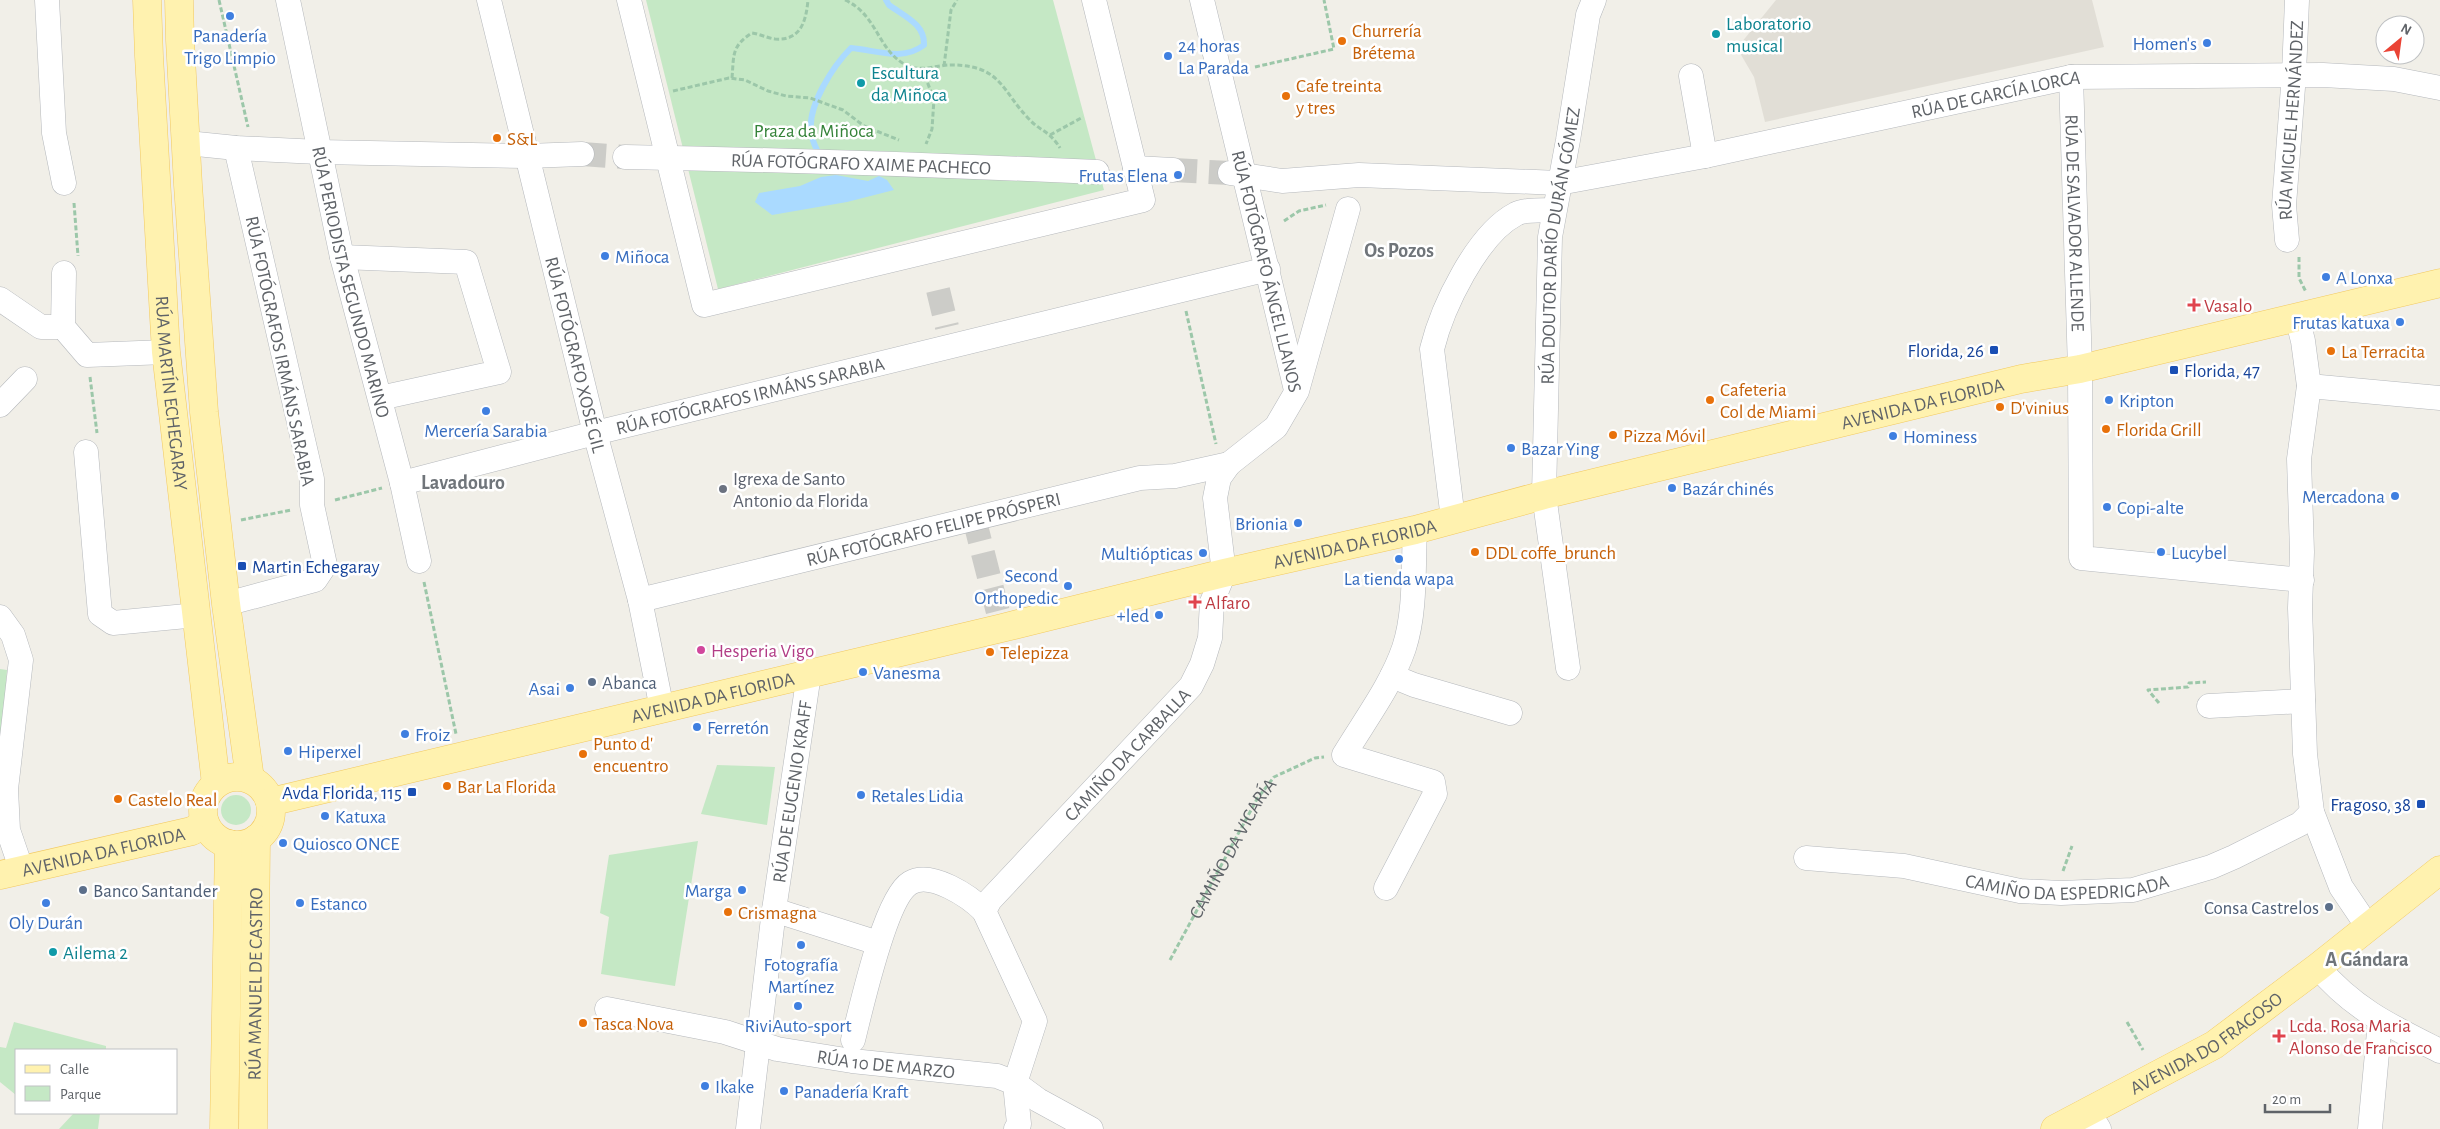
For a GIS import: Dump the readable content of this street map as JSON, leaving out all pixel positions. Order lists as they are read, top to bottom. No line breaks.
{"streets":{"main road":["RÚA MARTÍN ECHEGARAY","AVENIDA DA FLORIDA","RÚA MANUEL DE CASTRO","AVENIDA DO FRAGOSO"],"street":["RÚA DE GARCÍA LORCA","RÚA MIGUEL HERNÁNDEZ","RÚA FOTÓGRAFO XAIME PACHECO","RÚA DE SALVADOR ALLENDE","RÚA DOUTOR DARÍO DURÁN GÓMEZ","RÚA FOTÓGRAFO ÁNGEL LLANOS","RÚA PERIODISTA SEGUNDO MARINO","RÚA FOTÓGRAFOS IRMÁNS SARABIA","RÚA FOTÓGRAFO XOSÉ GIL","RÚA FOTÓGRAFO FELIPE PRÓSPERI","CAMIÑO DA CARBALLA","RÚA DE EUGENIO KRAFF","CAMIÑO DA ESPEDRIGADA","RÚA 10 DE MARZO"],"path":["CAMIÑO DA VICARÍA"]},"crossings":[["RÚA DE GARCÍA LORCA","RÚA MIGUEL HERNÁNDEZ"],["RÚA DE GARCÍA LORCA","RÚA DE SALVADOR ALLENDE"],["RÚA DE GARCÍA LORCA","RÚA DOUTOR DARÍO DURÁN GÓMEZ"],["RÚA DE SALVADOR ALLENDE","AVENIDA DA FLORIDA"],["RÚA DOUTOR DARÍO DURÁN GÓMEZ","AVENIDA DA FLORIDA"],["RÚA FOTÓGRAFO ÁNGEL LLANOS","RÚA FOTÓGRAFOS IRMÁNS SARABIA"],["RÚA FOTÓGRAFO ÁNGEL LLANOS","AVENIDA DA FLORIDA"],["RÚA FOTÓGRAFO ÁNGEL LLANOS","RÚA FOTÓGRAFO FELIPE PRÓSPERI"],["RÚA FOTÓGRAFO ÁNGEL LLANOS","CAMIÑO DA CARBALLA"],["RÚA PERIODISTA SEGUNDO MARINO","RÚA FOTÓGRAFOS IRMÁNS SARABIA"],["RÚA FOTÓGRAFOS IRMÁNS SARABIA","RÚA FOTÓGRAFO XOSÉ GIL"],["RÚA FOTÓGRAFOS IRMÁNS SARABIA","RÚA MARTÍN ECHEGARAY"],["RÚA FOTÓGRAFO XOSÉ GIL","AVENIDA DA FLORIDA"],["RÚA FOTÓGRAFO XOSÉ GIL","RÚA FOTÓGRAFO FELIPE PRÓSPERI"],["RÚA MARTÍN ECHEGARAY","AVENIDA DA FLORIDA"],["RÚA MARTÍN ECHEGARAY","RÚA MANUEL DE CASTRO"],["AVENIDA DA FLORIDA","CAMIÑO DA CARBALLA"],["AVENIDA DA FLORIDA","RÚA DE EUGENIO KRAFF"],["AVENIDA DA FLORIDA","RÚA MANUEL DE CASTRO"],["RÚA DE EUGENIO KRAFF","RÚA 10 DE MARZO"]],"districts":["Os Pozos","Lavadouro","A Gándara"],"parks":["Praza da Miñoca"],"places":{"other":["Panadería Trigo Limpio","Laboratorio musical","Churrería Brétema","Homen's","24 horas La Parada","Escultura da Miñoca","Cafe treinta y tres","S&L","Frutas Elena","Miñoca","A Lonxa","Frutas katuxa","La Terracita","Cafeteria Col de Miami","Kripton","D'vinius","Mercería Sarabia","Florida Grill","Pizza Móvil","Hominess","Bazar Ying","Bazár chinés","Igrexa de Santo Antonio da Florida","Mercadona","Copi-alte","Brionia","DDL coffe_brunch","Lucybel","Multiópticas","La tienda wapa","Second Orthopedic","+led","Hesperia Vigo","Telepizza","Vanesma","Abanca","Asai","Ferretón","Froiz","Hiperxel","Punto d' encuentro","Bar La Florida","Retales Lidia","Castelo Real","Katuxa","Quiosco ONCE","Banco Santander","Marga","Oly Durán","Estanco","Consa Castrelos","Crismagna","Fotografía Martínez","Ailema 2","RiviAuto-sport","Tasca Nova","Ikake","Panadería Kraft"],"health":["Vasalo","Alfaro","Lcda. Rosa Maria Alonso de Francisco"],"transit":["Florida, 26","Florida, 47","Martin Echegaray","Avda Florida, 115","Fragoso, 38"]},"legend":["Calle","Parque"],"scale_bar":"20 m","north":"top right"}
